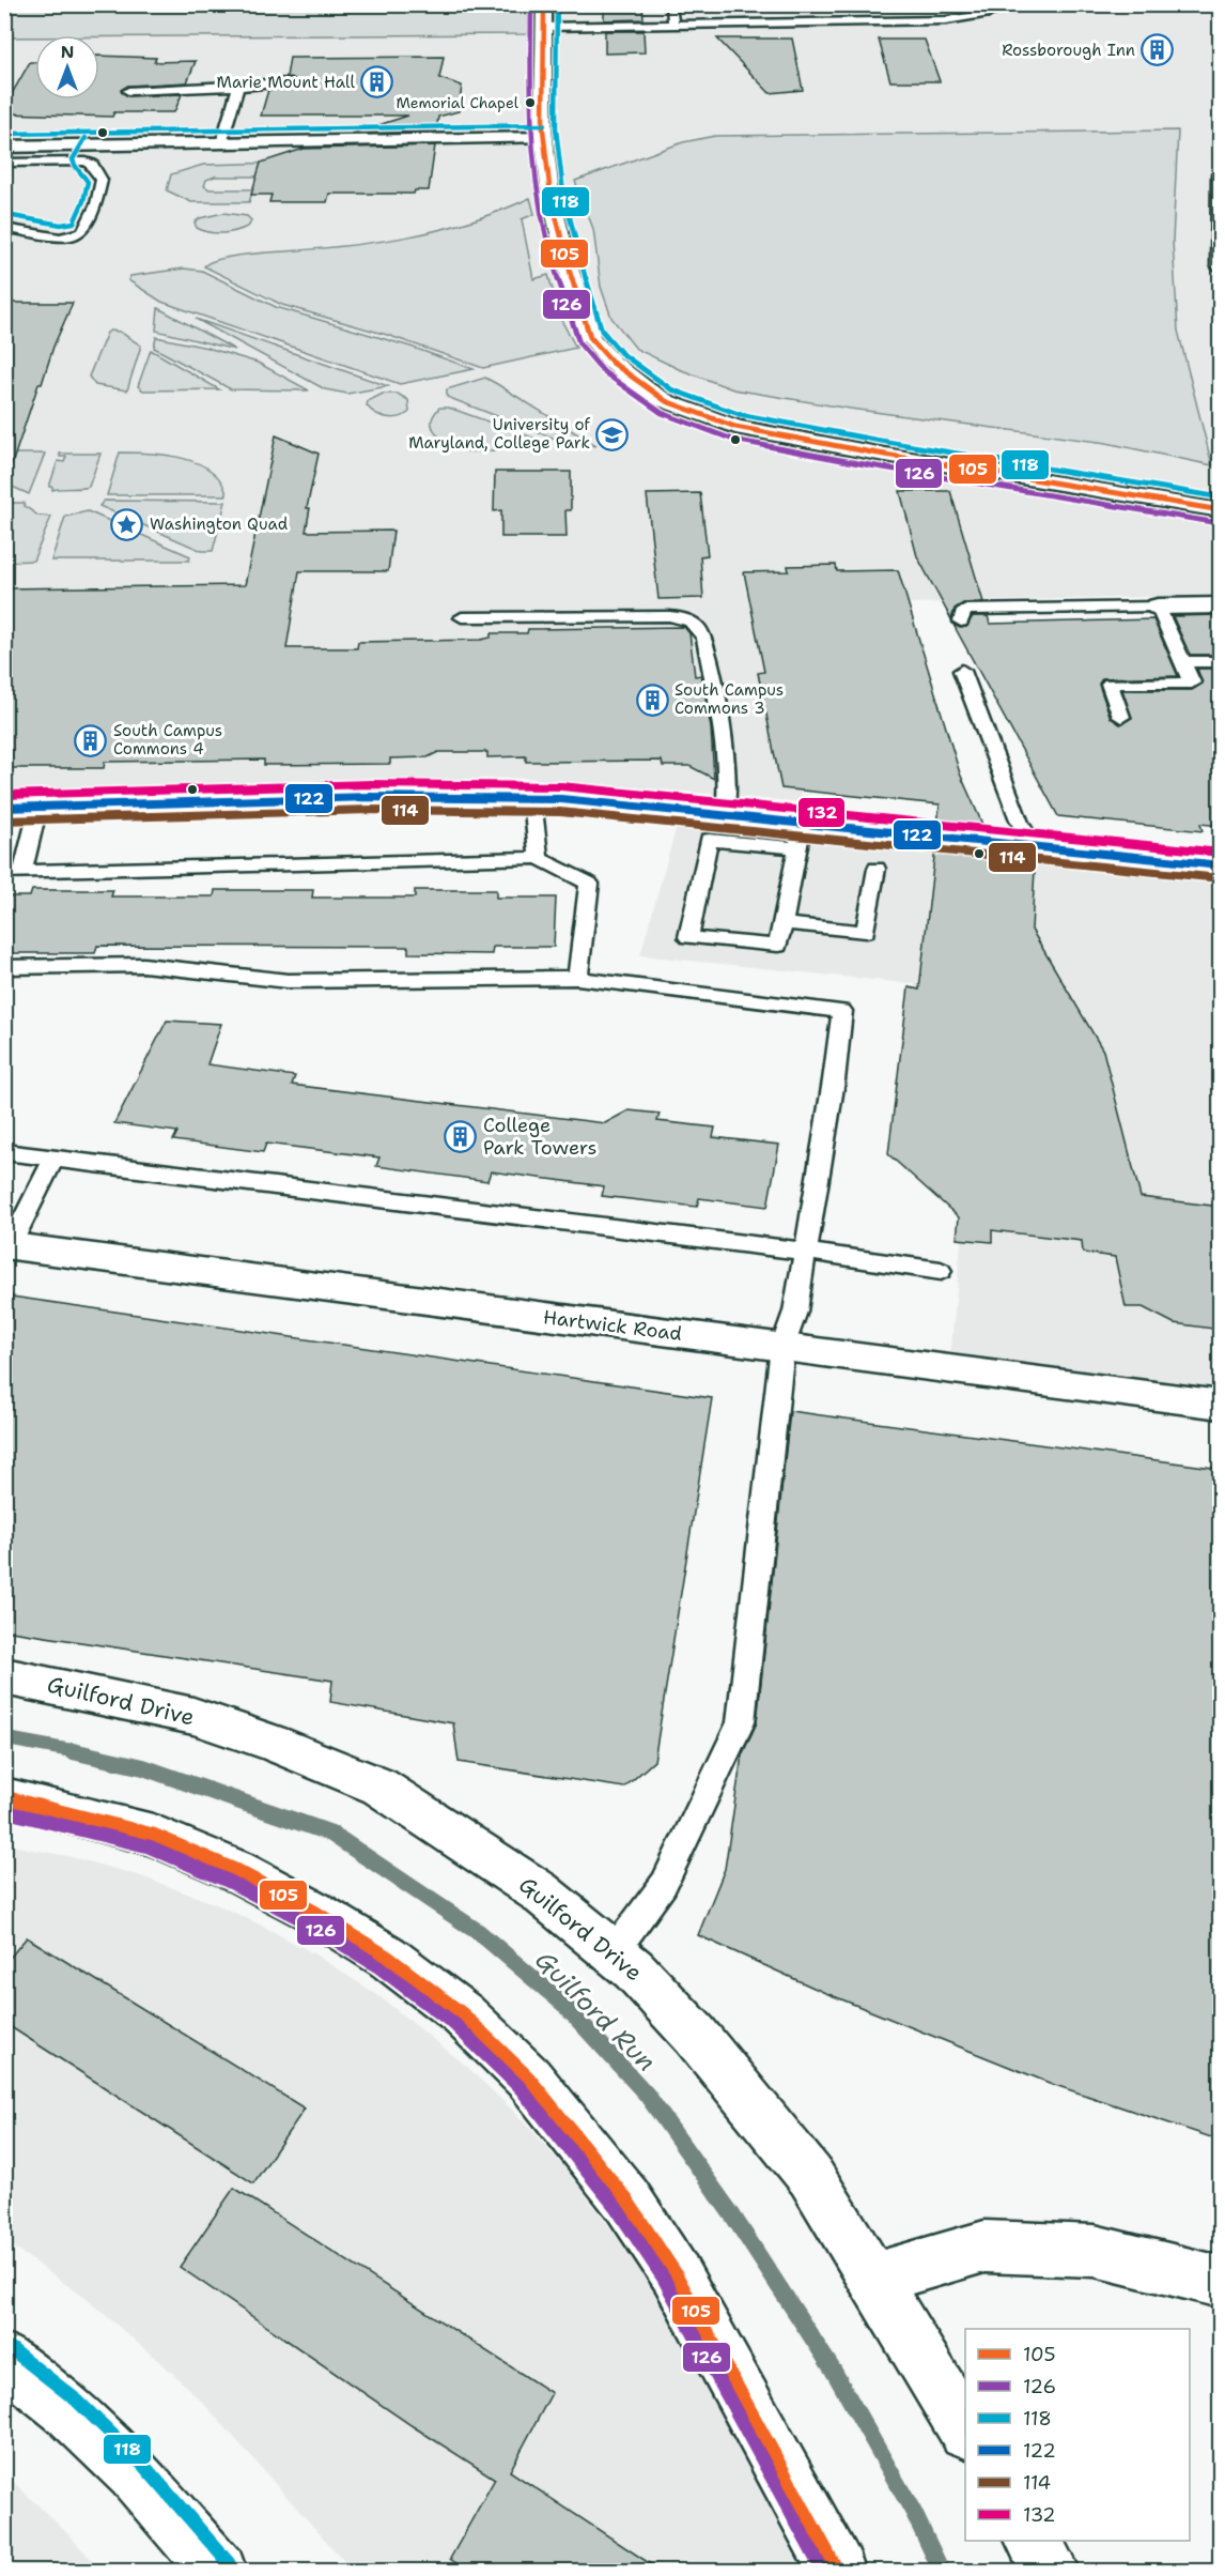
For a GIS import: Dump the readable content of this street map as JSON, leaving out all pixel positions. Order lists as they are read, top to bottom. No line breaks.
{"streets":{"street":["Hartwick Road","Guilford Drive"]},"water":["Guilford Run"],"places":{"building":["Rossborough Inn","Marie Mount Hall","South Campus Commons 3","South Campus Commons 4","College Park Towers"],"other":["Memorial Chapel"],"school or university":["University of Maryland, College Park"],"place":["Washington Quad"]},"lines":["transit line 105","transit line 126","transit line 118","transit line 132","transit line 122","transit line 114"],"legend":["105","126","118","122","114","132"],"north":"top"}
